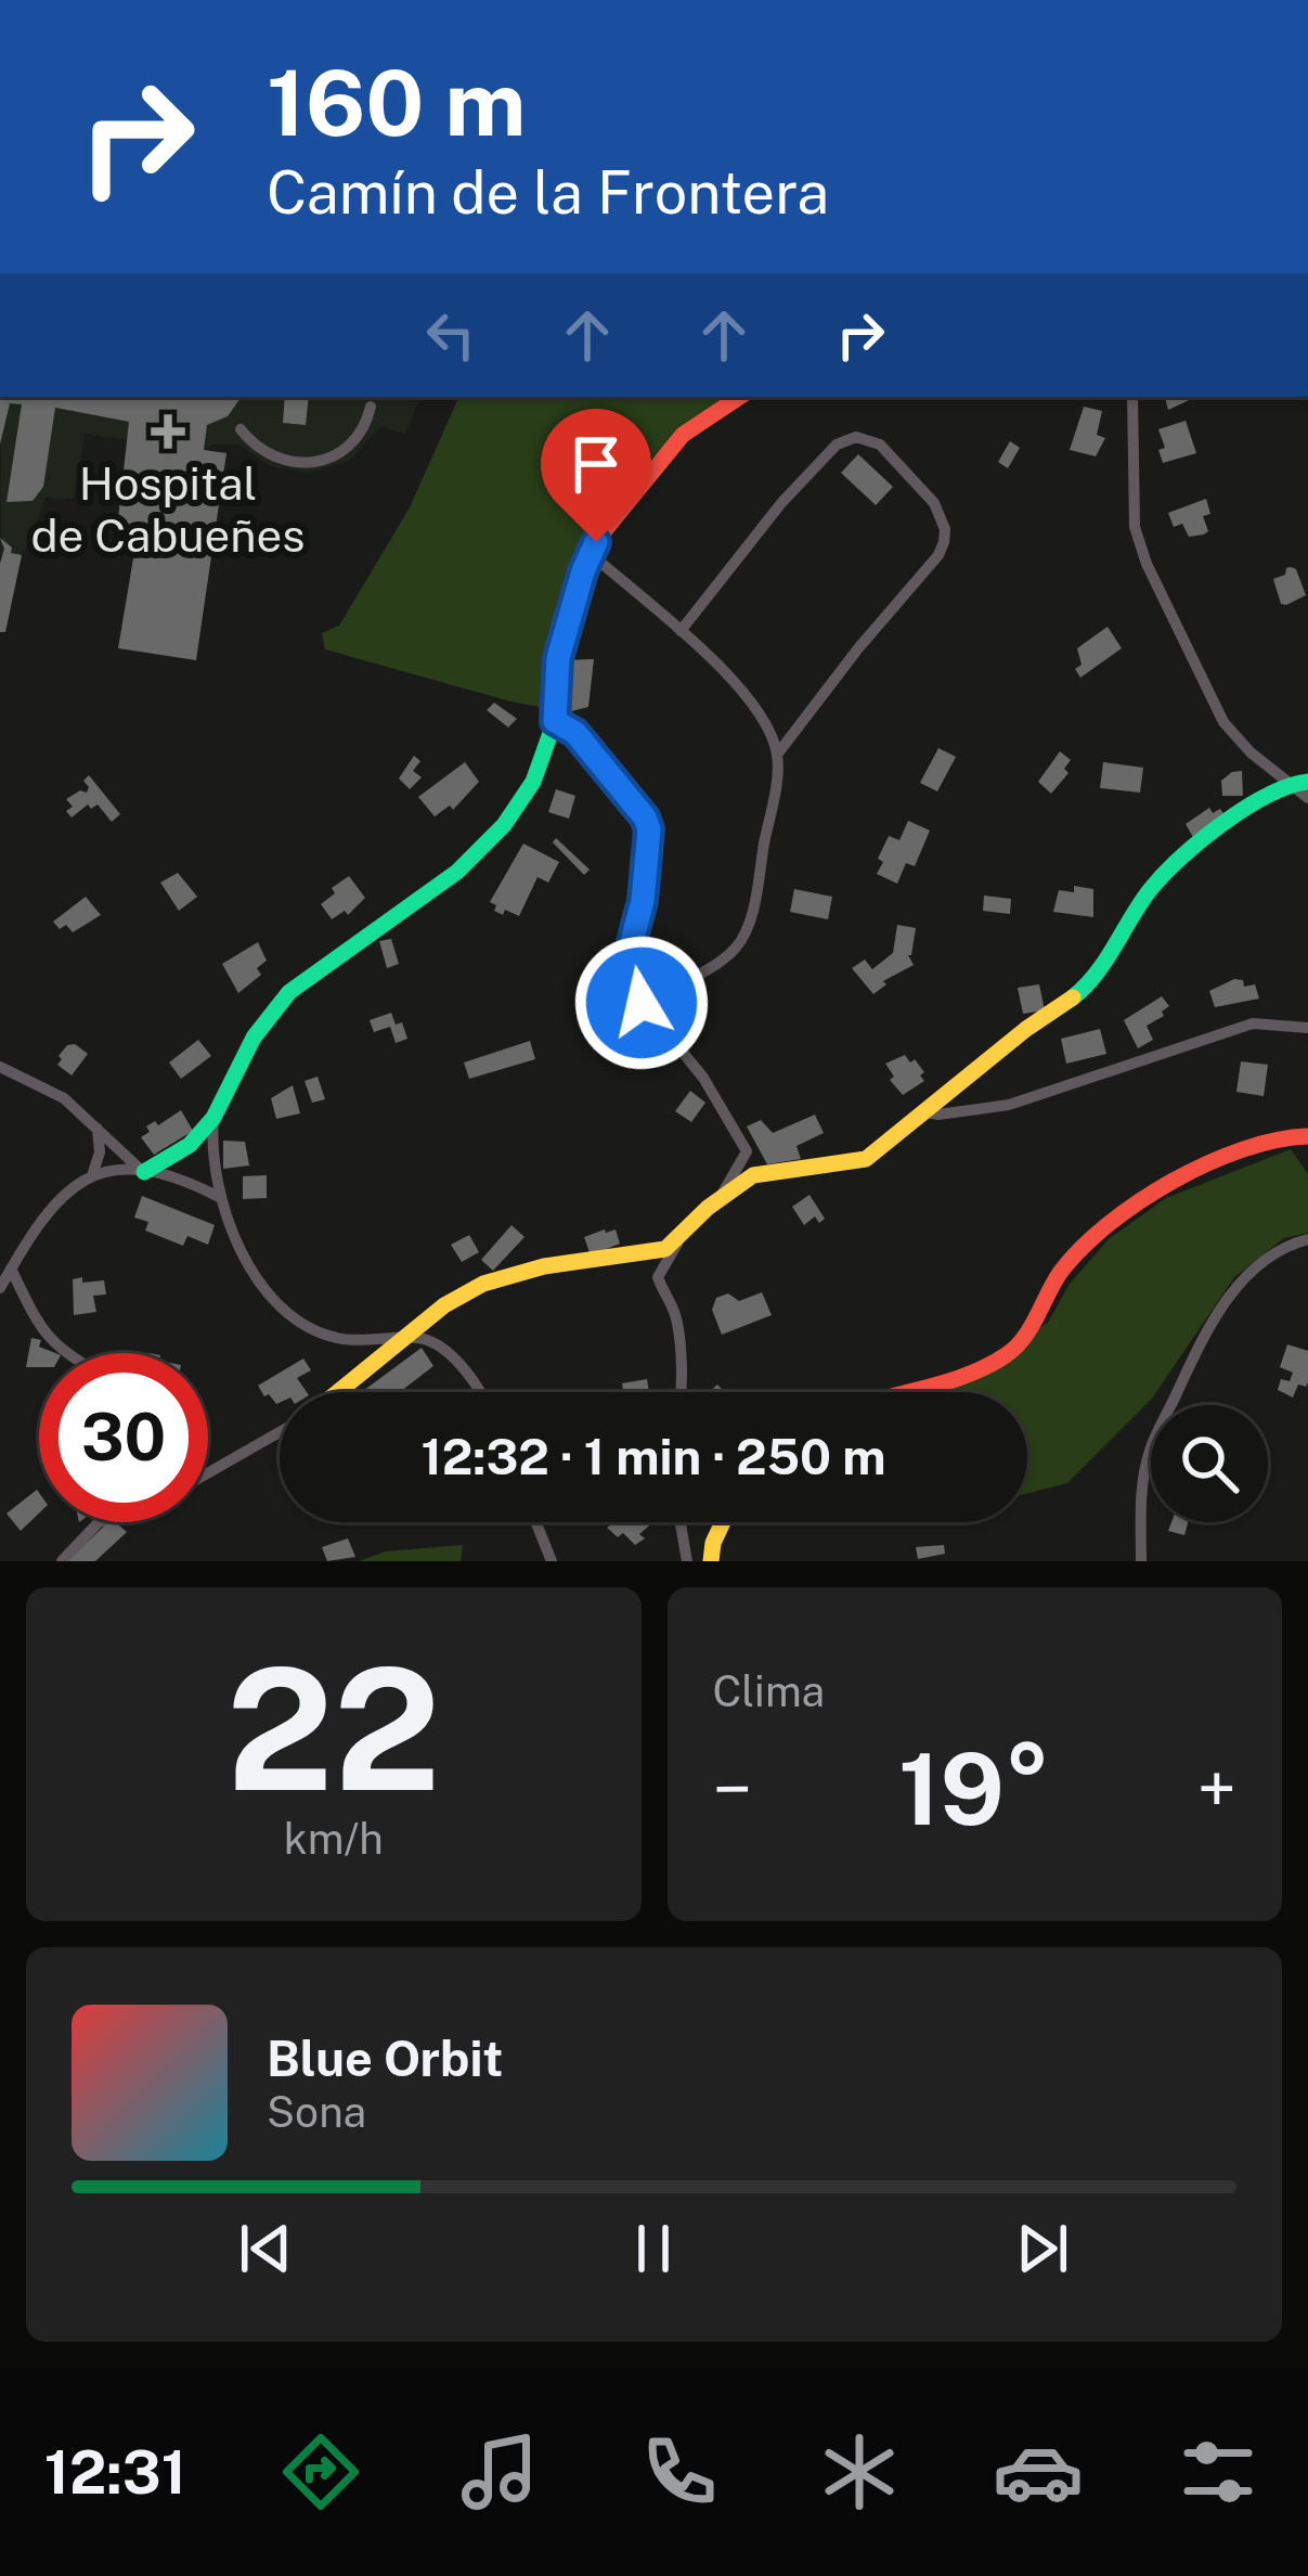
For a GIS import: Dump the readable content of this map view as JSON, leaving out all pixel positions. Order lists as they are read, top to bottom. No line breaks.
{"places":{"health":["Hospital de Cabueñes"]},"page":{"turn":["160 m","Camín de la Frontera"],"limit":"30","trip":"12:32 · 1 min · 250 m","tile":[["22","km/h"],"Clima"],"heat":["−","19°","+"],"song":["Blue Orbit","Sona"],"tabs":"12:31"}}
